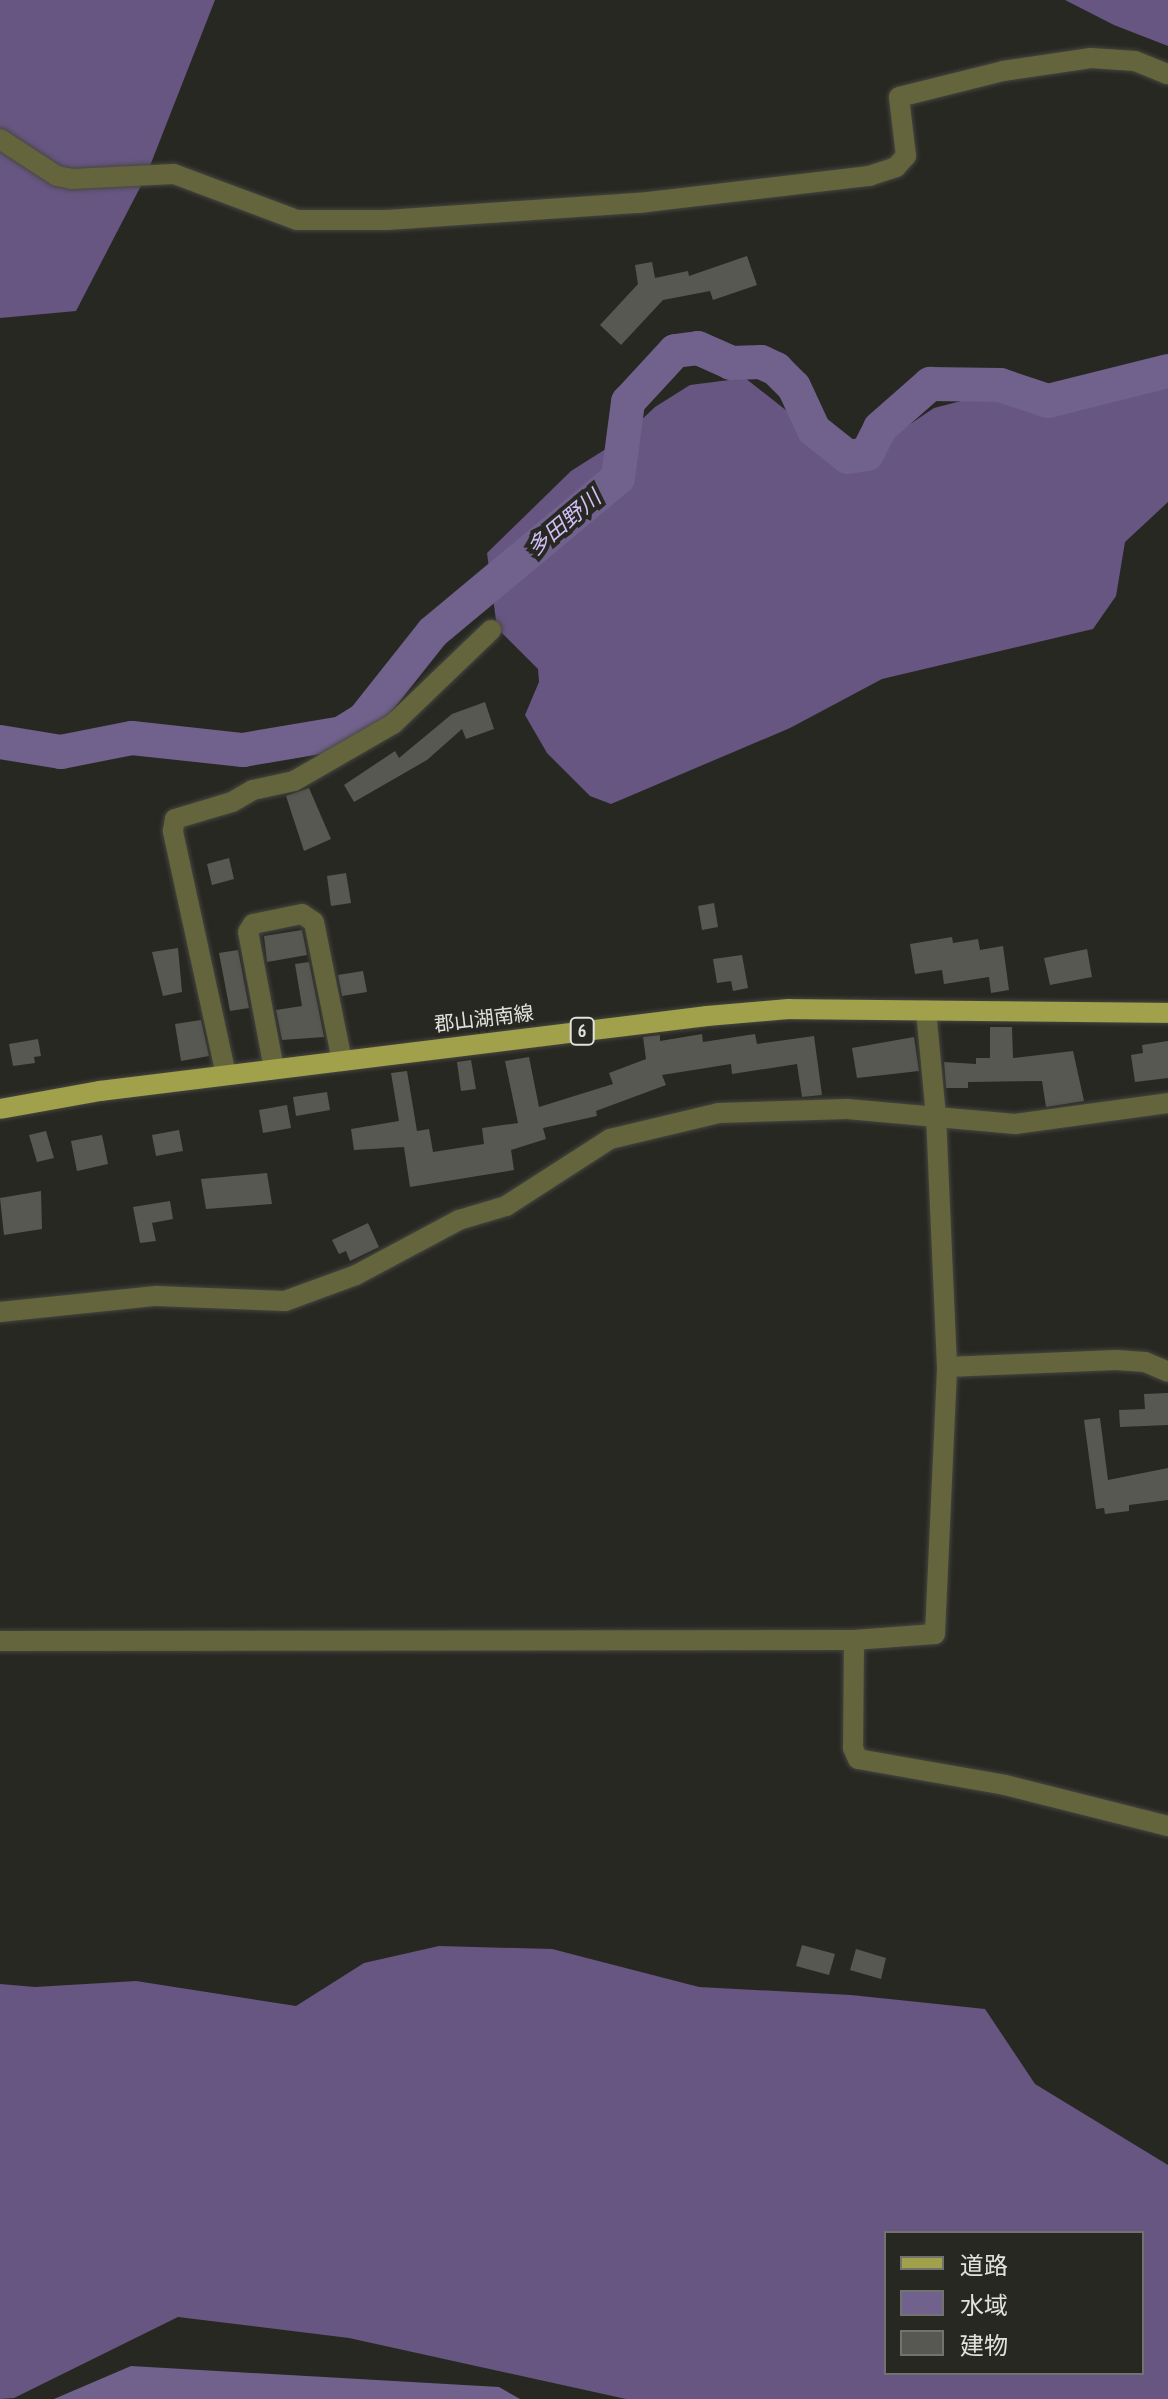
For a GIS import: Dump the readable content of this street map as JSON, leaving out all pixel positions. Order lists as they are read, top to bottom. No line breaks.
{"streets":{"main road":["郡山湖南線","6"]},"water":["多田野川"],"legend":["道路","水域","建物"]}
